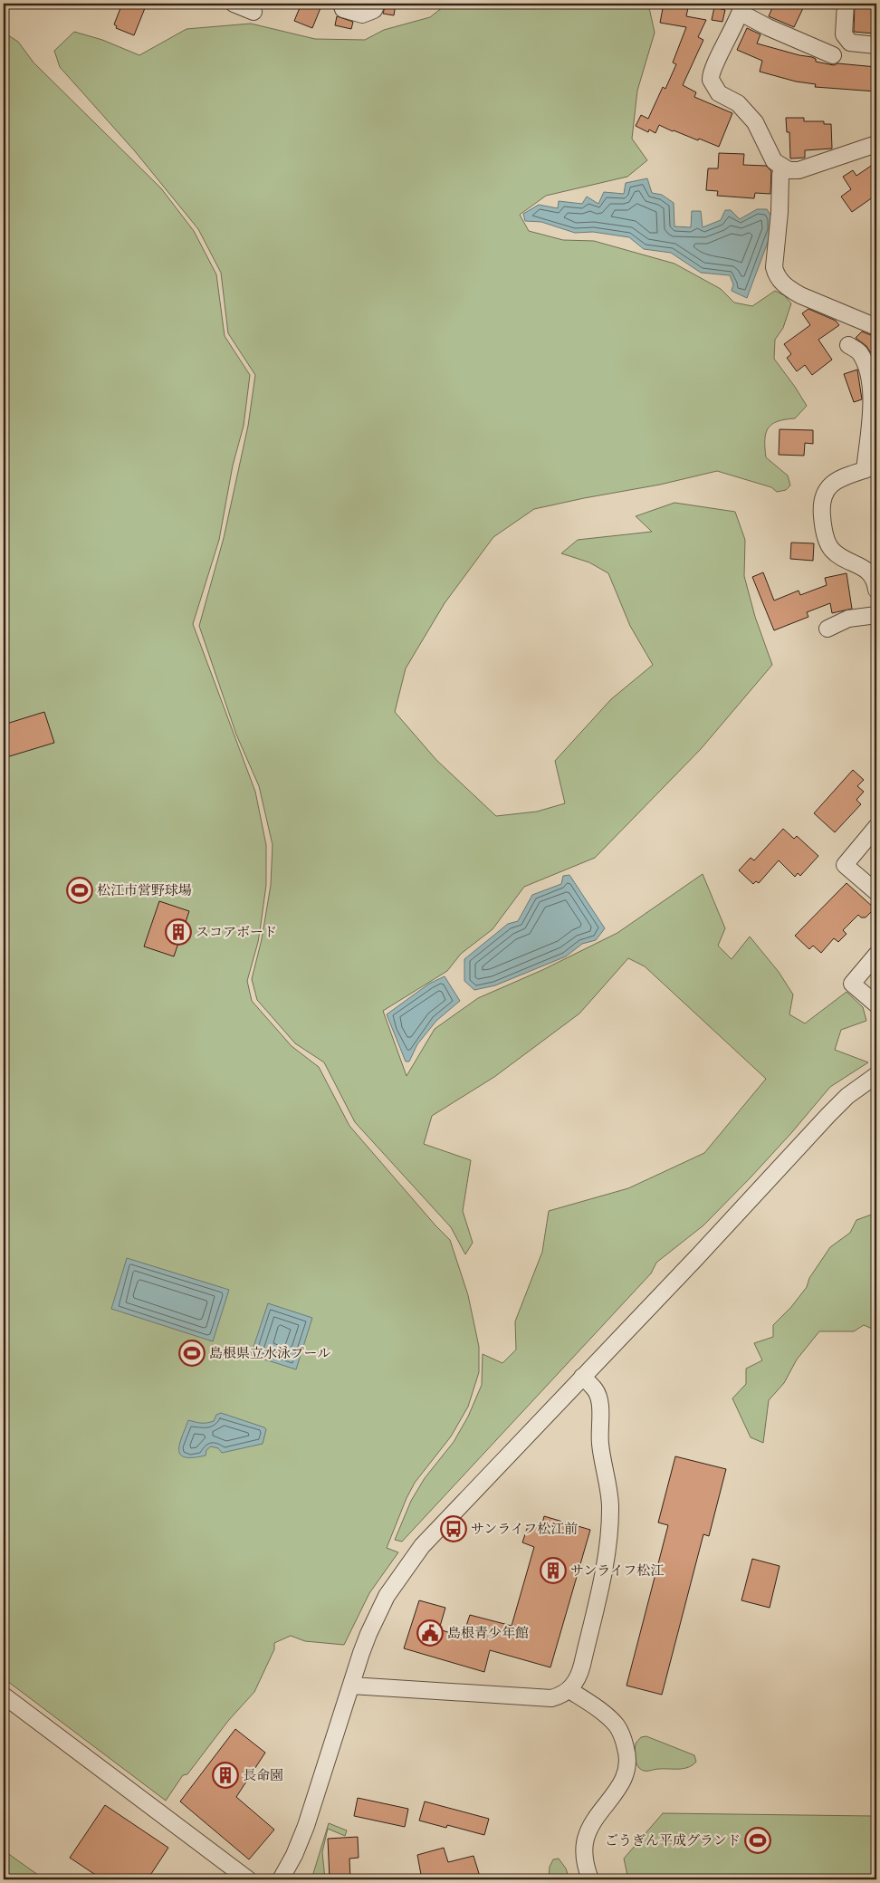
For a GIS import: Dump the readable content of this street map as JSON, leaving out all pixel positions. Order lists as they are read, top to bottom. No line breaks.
{"places":{"sports":["松江市営野球場","島根県立水泳プール","ごうぎん平成グランド"],"building":["スコアボード","サンライフ松江","長命園"],"bus stop":["サンライフ松江前"],"public building":["島根青少年館"]}}
